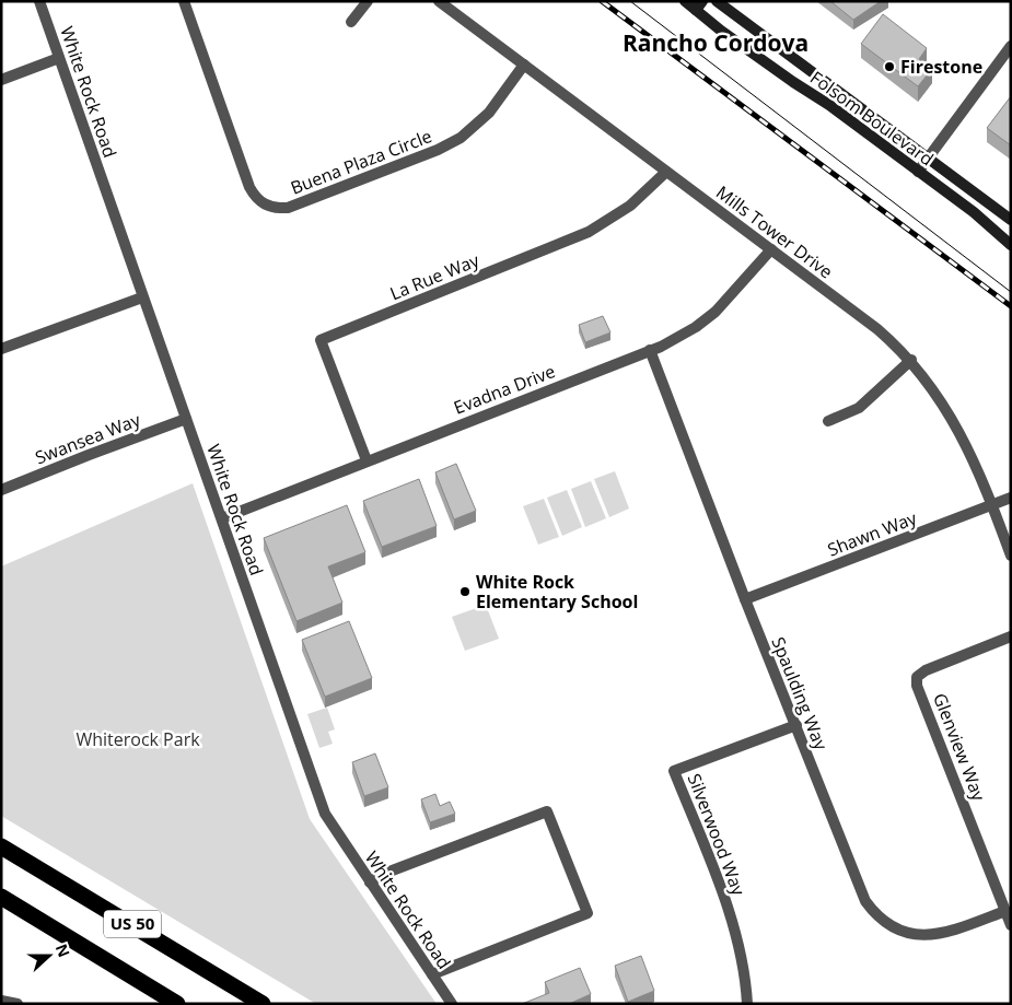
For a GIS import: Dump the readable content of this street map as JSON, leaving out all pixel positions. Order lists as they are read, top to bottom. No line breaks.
{"streets":{"highway":["US 50"],"main road":["Folsom Boulevard"],"street":["White Rock Road","Buena Plaza Circle","Mills Tower Drive","La Rue Way","Evadna Drive","Swansea Way","Shawn Way","Spaulding Way","Glenview Way","Silverwood Way"]},"crossings":[["White Rock Road","Evadna Drive"],["White Rock Road","Swansea Way"],["Buena Plaza Circle","Mills Tower Drive"],["Mills Tower Drive","La Rue Way"],["Mills Tower Drive","Evadna Drive"],["Mills Tower Drive","Shawn Way"],["La Rue Way","Evadna Drive"],["Evadna Drive","Spaulding Way"],["Shawn Way","Spaulding Way"],["Spaulding Way","Glenview Way"],["Spaulding Way","Silverwood Way"]],"districts":["Rancho Cordova"],"parks":["Whiterock Park"],"places":["Firestone","White Rock Elementary School"],"north":"right"}
